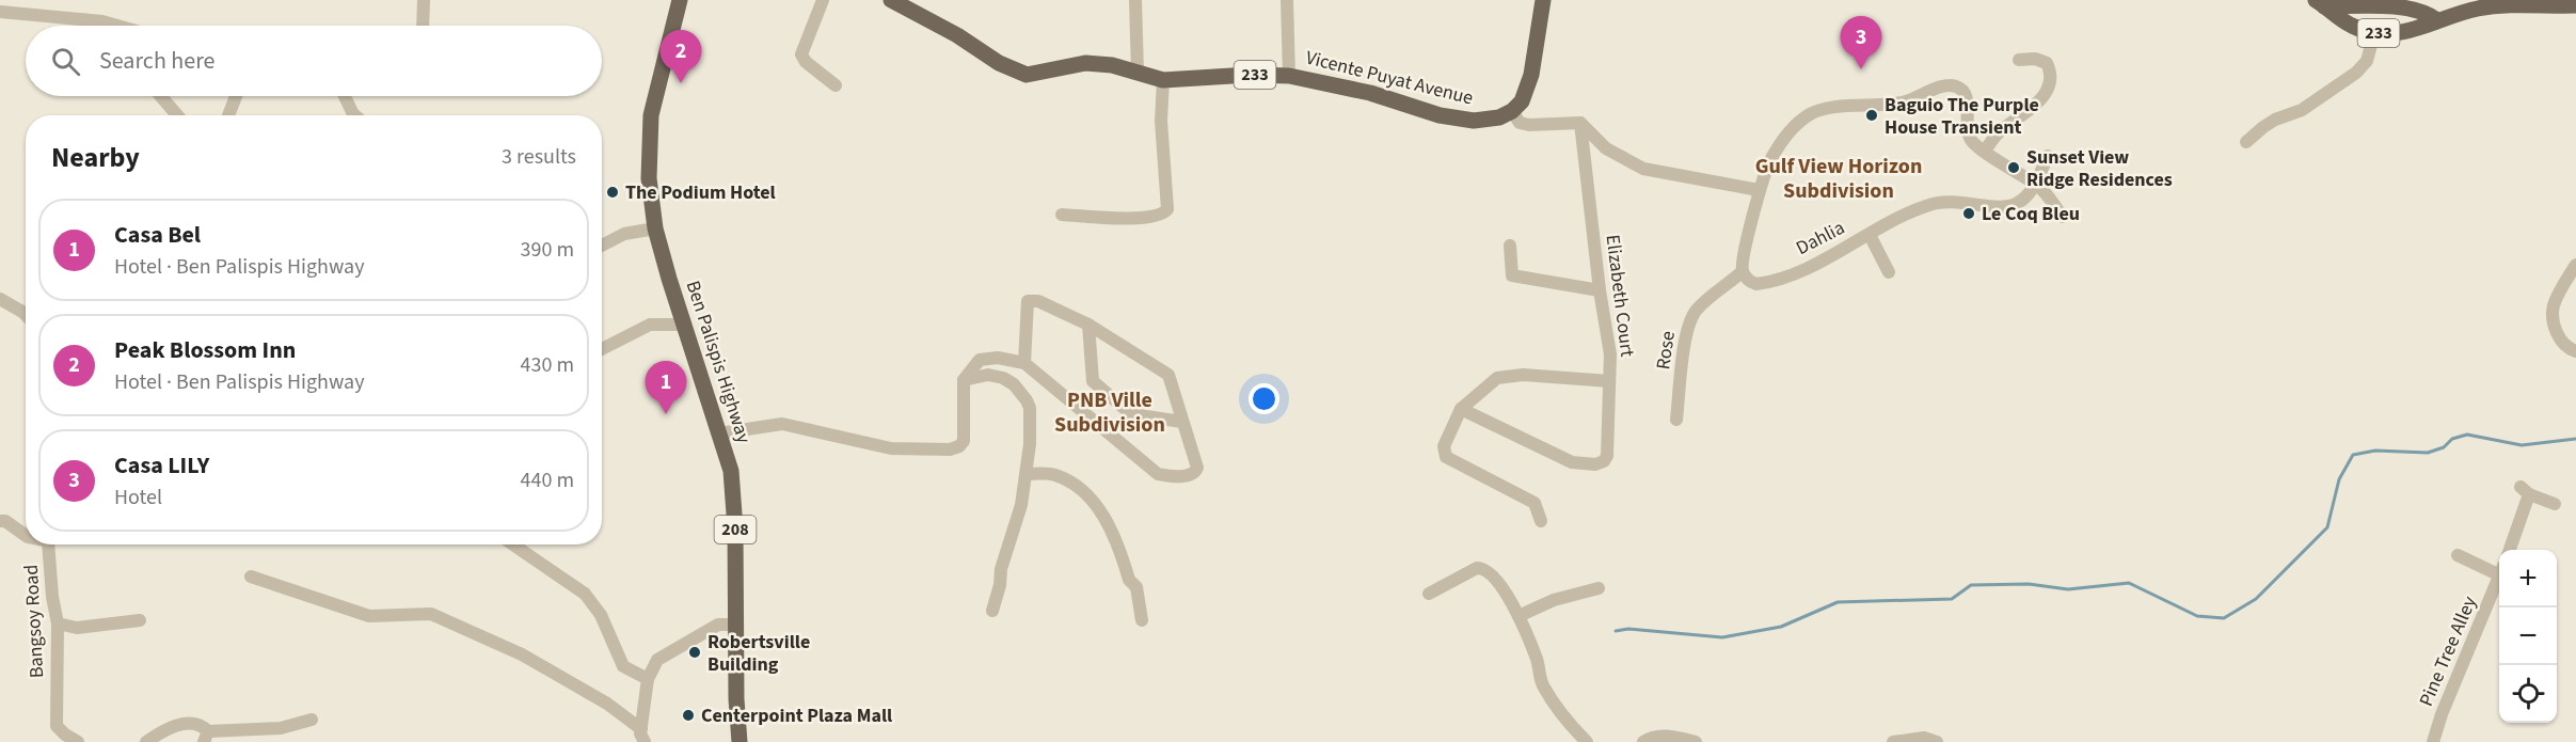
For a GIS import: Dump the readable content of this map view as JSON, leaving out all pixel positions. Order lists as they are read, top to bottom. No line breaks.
{"streets":{"main road":["233","Vicente Puyat Avenue","Ben Palispis Highway","208"],"street":["Dahlia","Elizabeth Court","Rose","Bangsoy Road","Pine Tree Alley"]},"crossings":[["Dahlia","Rose"]],"districts":["Gulf View Horizon Subdivision","PNB Ville Subdivision"],"places":["Baguio The Purple House Transient","Sunset View Ridge Residences","The Podium Hotel","Le Coq Bleu","Robertsville Building","Centerpoint Plaza Mall"],"page":{"pins":["3","2","1"],"search":"Search here","heading":["Nearby","3 results"],"list":[{"mark":"1","name":"Casa Bel","note":"Hotel · Ben Palispis Highway","value":"390 m"},{"mark":"2","name":"Peak Blossom Inn","note":"Hotel · Ben Palispis Highway","value":"430 m"},{"mark":"3","name":"Casa LILY","note":"Hotel","value":"440 m"}],"map_buttons":["+","−"]}}
